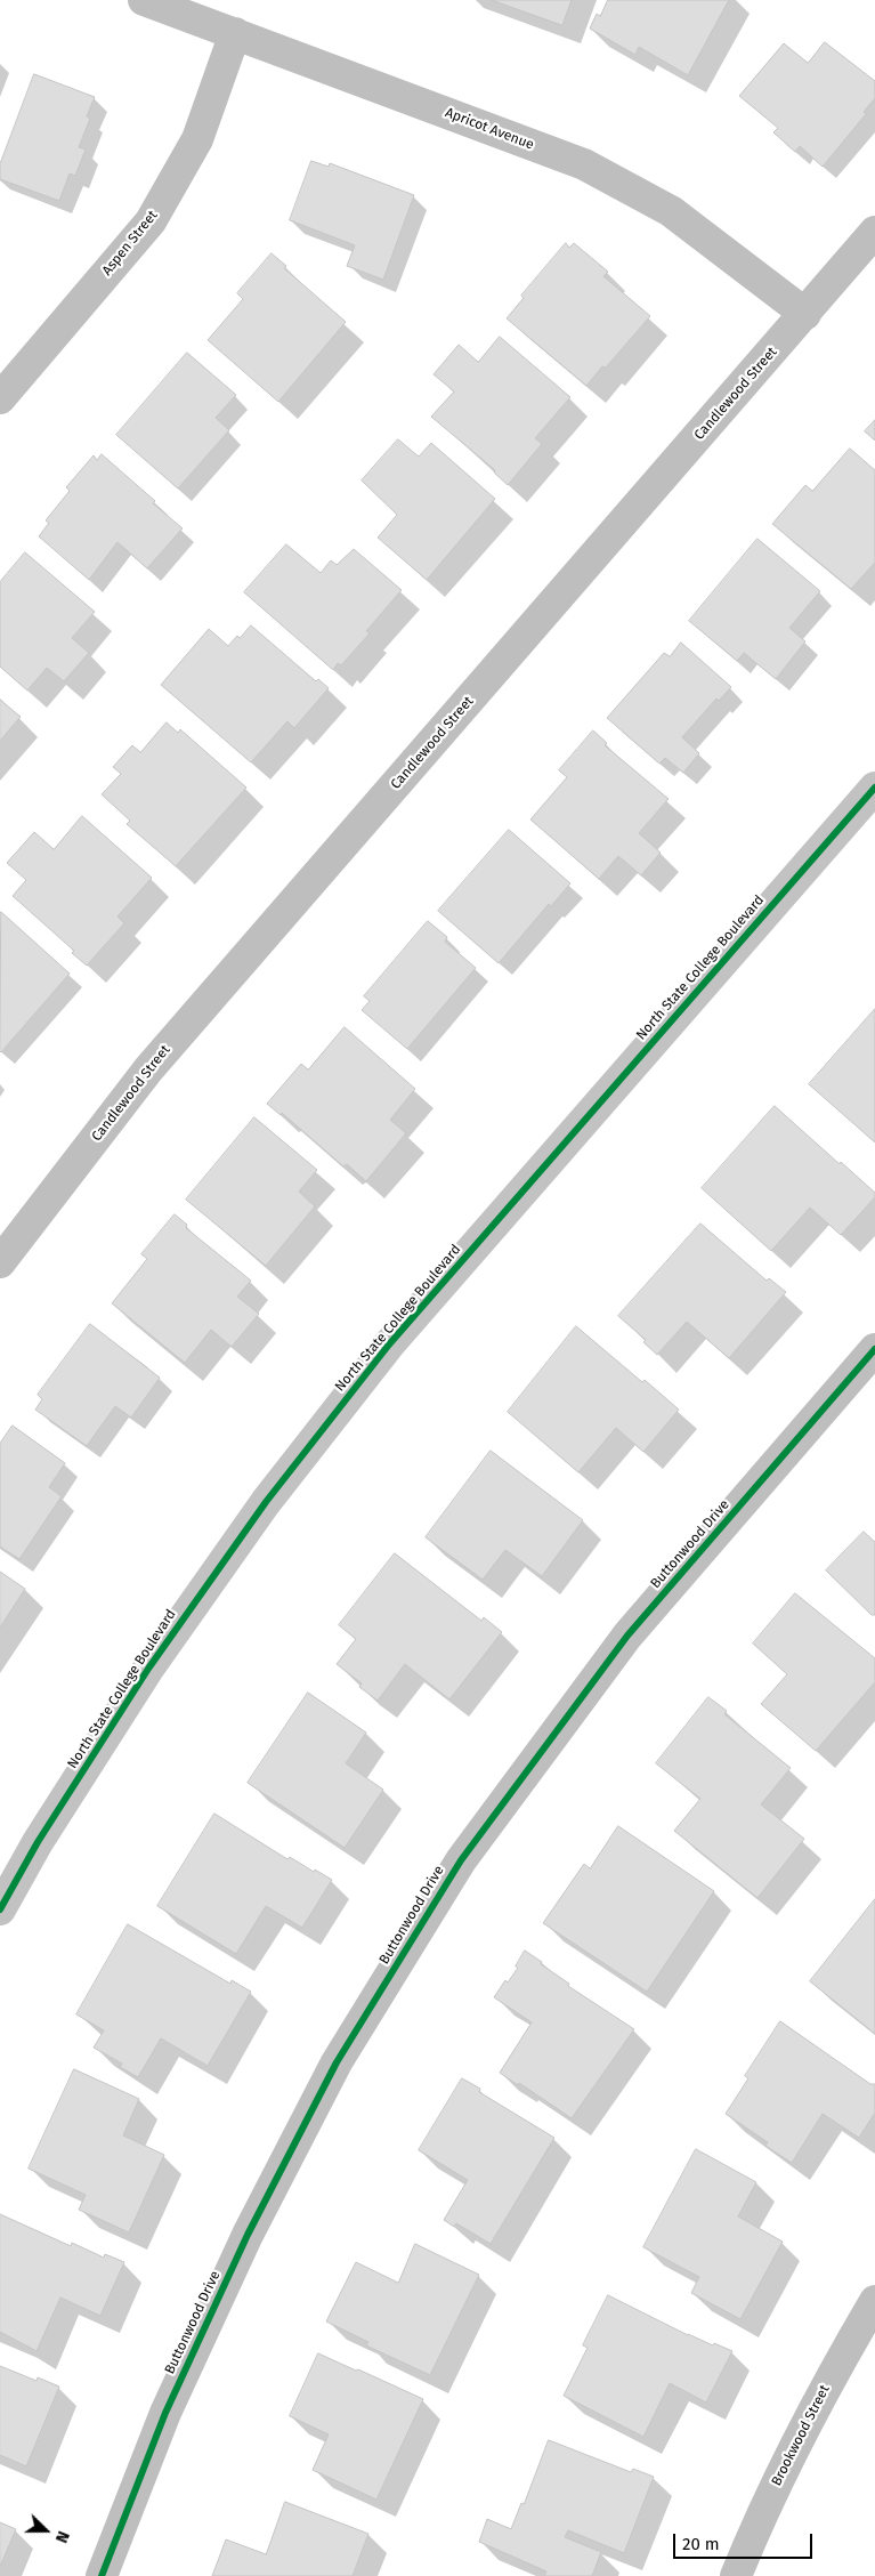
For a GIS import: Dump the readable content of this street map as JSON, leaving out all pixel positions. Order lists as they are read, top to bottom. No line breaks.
{"streets":{"main road":["North State College Boulevard"],"street":["Apricot Avenue","Aspen Street","Candlewood Street","Buttonwood Drive","Brookwood Street"]},"crossings":[["Apricot Avenue","Aspen Street"],["Apricot Avenue","Candlewood Street"]],"scale_bar":"20 m","north":"right"}
